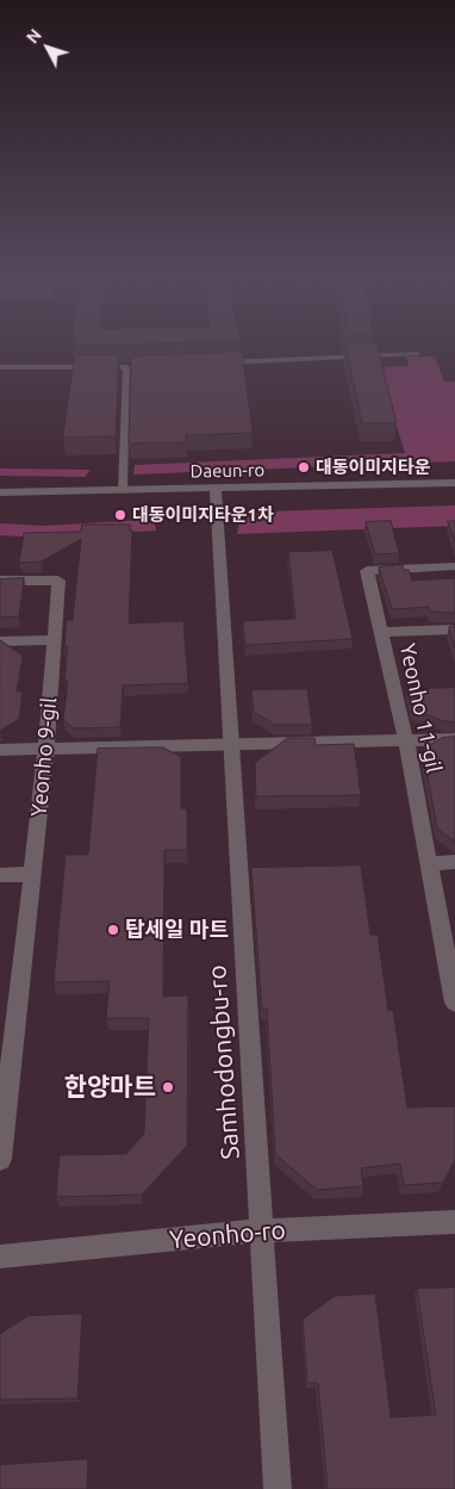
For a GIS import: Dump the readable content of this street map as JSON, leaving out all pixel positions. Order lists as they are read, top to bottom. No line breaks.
{"streets":{"street":["Daeun-ro","Yeonho 11-gil","Yeonho 9-gil","Samhodongbu-ro","Yeonho-ro"]},"crossings":[["Daeun-ro","Samhodongbu-ro"],["Samhodongbu-ro","Yeonho-ro"]],"places":["대동이미지타운","대동이미지타운1차","탑세일 마트","한양마트"],"north":"top left"}
